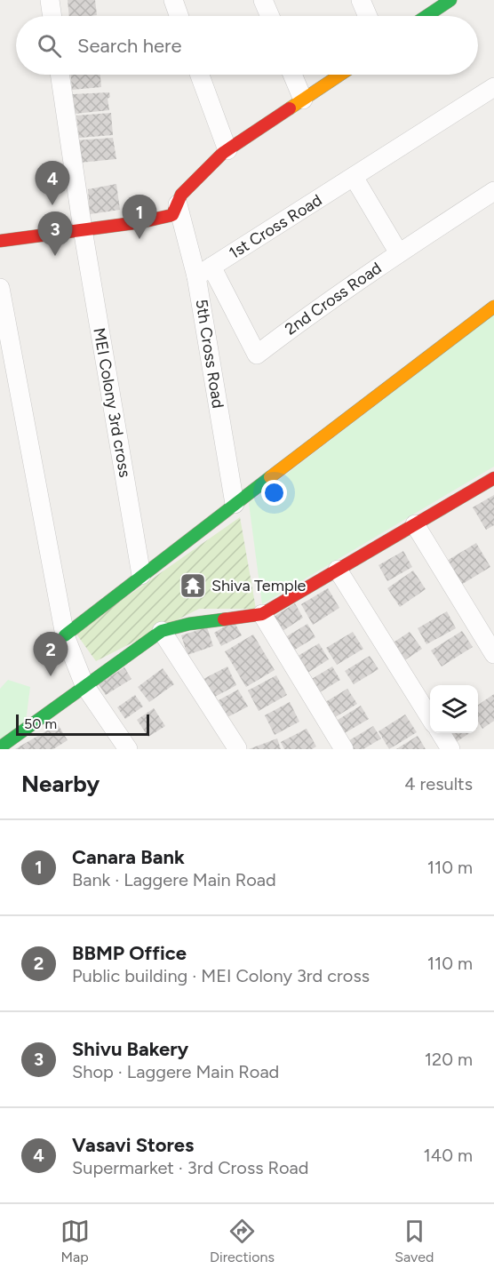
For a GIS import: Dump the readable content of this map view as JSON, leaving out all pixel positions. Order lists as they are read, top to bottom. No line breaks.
{"streets":{"street":["1st Cross Road","2nd Cross Road","5th Cross Road","MEI Colony 3rd cross"]},"crossings":[["1st Cross Road","2nd Cross Road"],["1st Cross Road","5th Cross Road"],["2nd Cross Road","5th Cross Road"]],"places":{"temple":["Shiva Temple"]},"scale_bar":"50 m","page":{"search":"Search here","pins":["4","1","3","2"],"scale":"50 m","heading":["Nearby","4 results"],"list":[{"mark":"1","name":"Canara Bank","note":"Bank · Laggere Main Road","value":"110 m"},{"mark":"2","name":"BBMP Office","note":"Public building · MEI Colony 3rd cross","value":"110 m"},{"mark":"3","name":"Shivu Bakery","note":"Shop · Laggere Main Road","value":"120 m"},{"mark":"4","name":"Vasavi Stores","note":"Supermarket · 3rd Cross Road","value":"140 m"}],"nav":["Map","Directions","Saved"]}}
